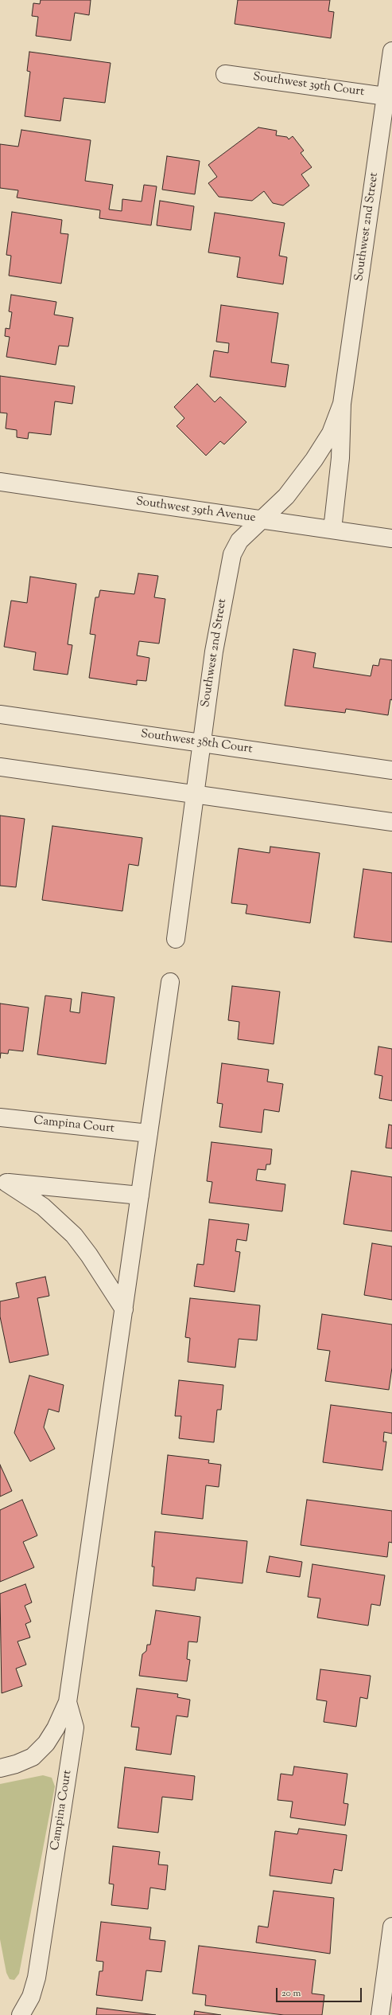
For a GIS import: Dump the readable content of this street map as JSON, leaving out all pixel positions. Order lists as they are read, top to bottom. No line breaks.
{"streets":{"street":["Southwest 39th Court","Southwest 2nd Street","Southwest 39th Avenue","Southwest 38th Court","Campina Court"]},"crossings":[["Southwest 39th Court","Southwest 2nd Street"],["Southwest 2nd Street","Southwest 39th Avenue"],["Southwest 2nd Street","Southwest 38th Court"]],"scale_bar":"20 m"}
